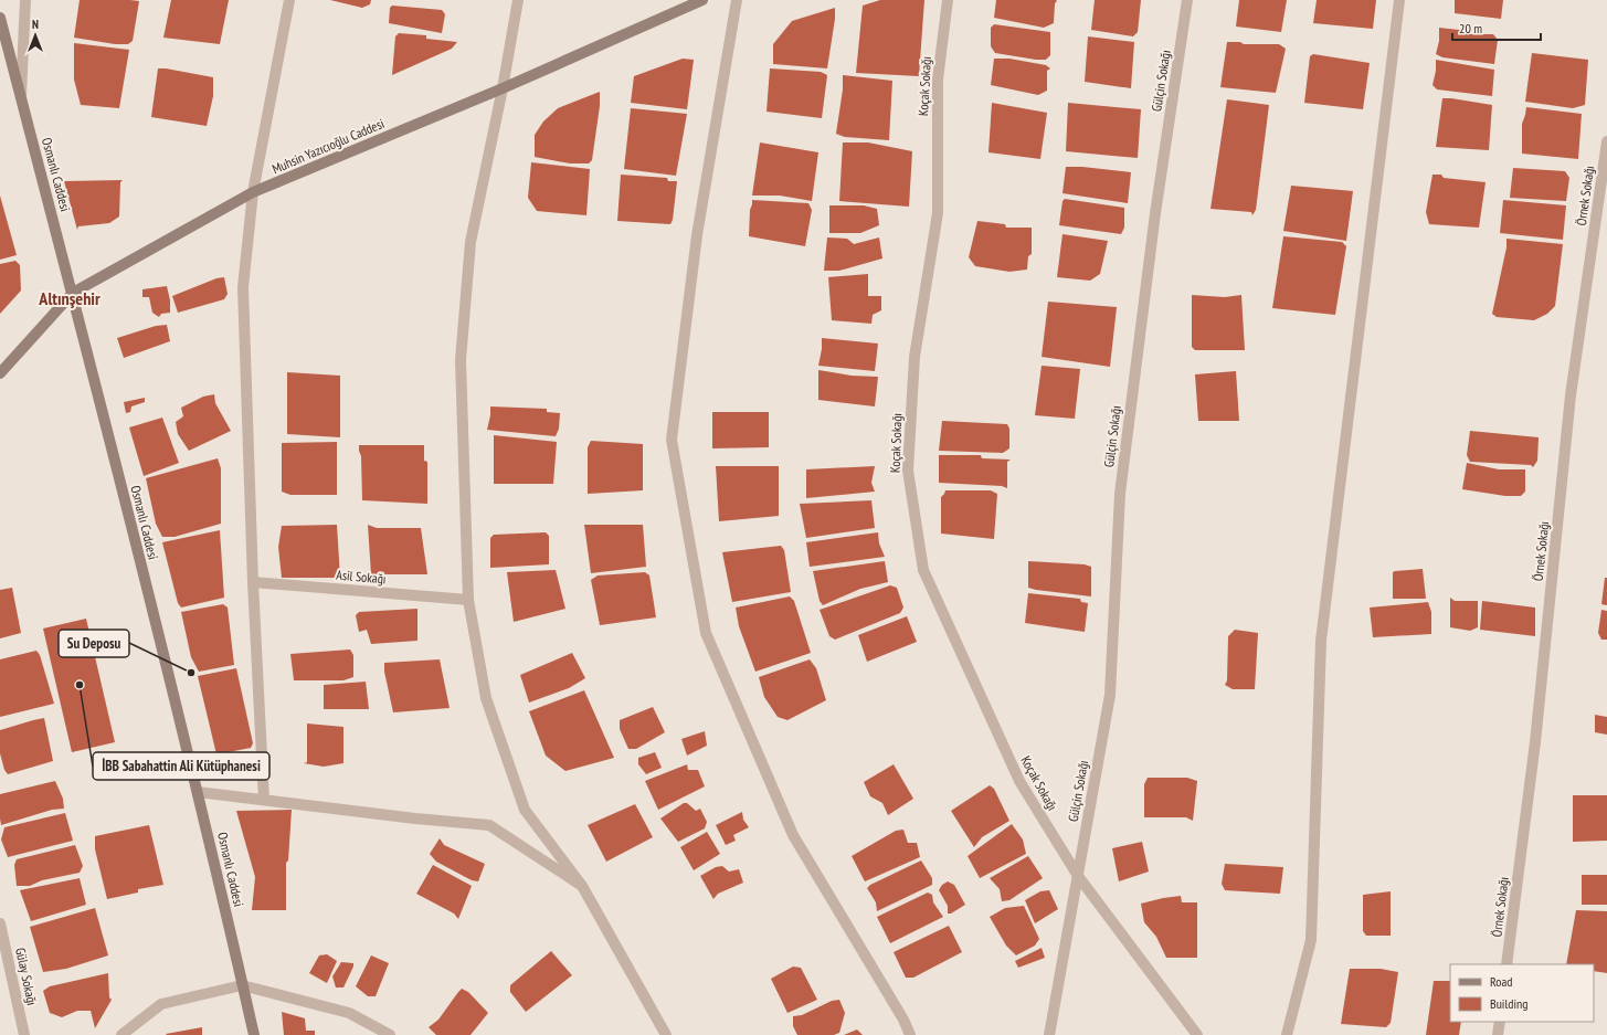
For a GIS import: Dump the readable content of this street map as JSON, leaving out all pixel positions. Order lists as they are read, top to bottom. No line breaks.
{"streets":{"main road":["Muhsin Yazıcıoğlu Caddesi","Osmanlı Caddesi"],"street":["Gülçin Sokağı","Koçak Sokağı","Örnek Sokağı","Asil Sokağı","Gülay Sokağı"]},"crossings":[["Gülçin Sokağı","Koçak Sokağı"],["Muhsin Yazıcıoğlu Caddesi","Osmanlı Caddesi"]],"districts":["Altınşehir"],"places":["Su Deposu","İBB Sabahattin Ali Kütüphanesi"],"legend":["Road","Building"],"scale_bar":"20 m","north":"top"}
